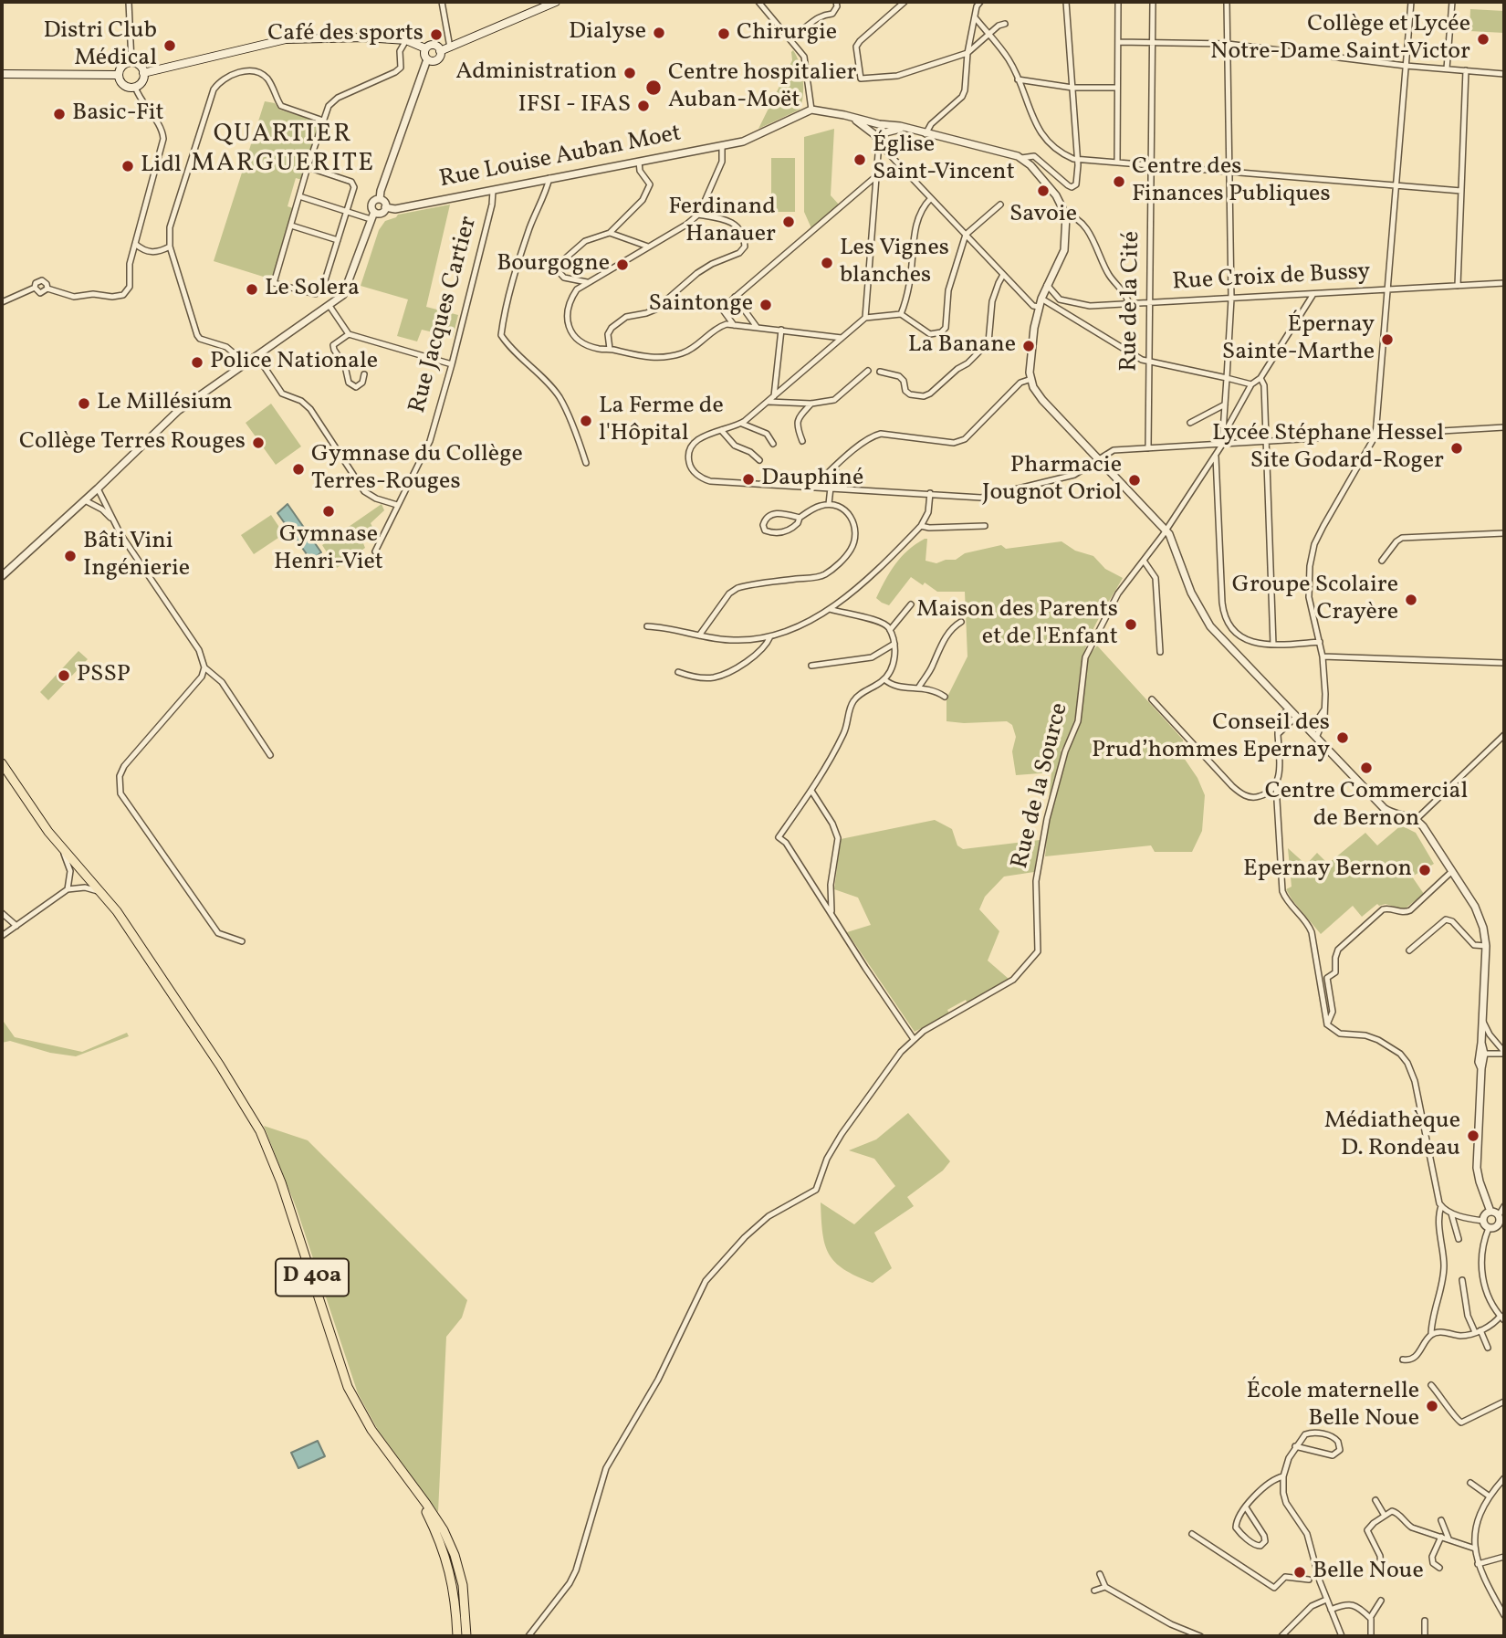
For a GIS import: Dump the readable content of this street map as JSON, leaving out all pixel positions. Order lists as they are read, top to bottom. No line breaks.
{"streets":{"main road":["D 40a"],"street":["Rue Louise Auban Moet","Rue Croix de Bussy","Rue de la Cité","Rue Jacques Cartier","Rue de la Source"]},"crossings":[["Rue Louise Auban Moet","Rue Jacques Cartier"],["Rue Croix de Bussy","Rue de la Cité"]],"districts":["QUARTIER MARGUERITE"],"places":["Dialyse","Chirurgie","Café des sports","Collège et Lycée Notre-Dame Saint-Victor","Distri Club Médical","Administration","Centre hospitalier Auban-Moët","IFSI - IFAS","Basic-Fit","Église Saint-Vincent","Lidl","Centre des Finances Publiques","Savoie","Ferdinand Hanauer","Les Vignes blanches","Bourgogne","Le Solera","Saintonge","Épernay Sainte-Marthe","La Banane","Police Nationale","Le Millésium","La Ferme de l'Hôpital","Collège Terres Rouges","Lycée Stéphane Hessel Site Godard-Roger","Gymnase du Collège Terres-Rouges","Dauphiné","Pharmacie Jougnot Oriol","Gymnase Henri-Viet","Bâti Vini Ingénierie","Groupe Scolaire Crayère","Maison des Parents et de l'Enfant","PSSP","Conseil des Prud’hommes Epernay","Centre Commercial de Bernon","Epernay Bernon","Médiathèque D. Rondeau","École maternelle Belle Noue","Belle Noue"]}
